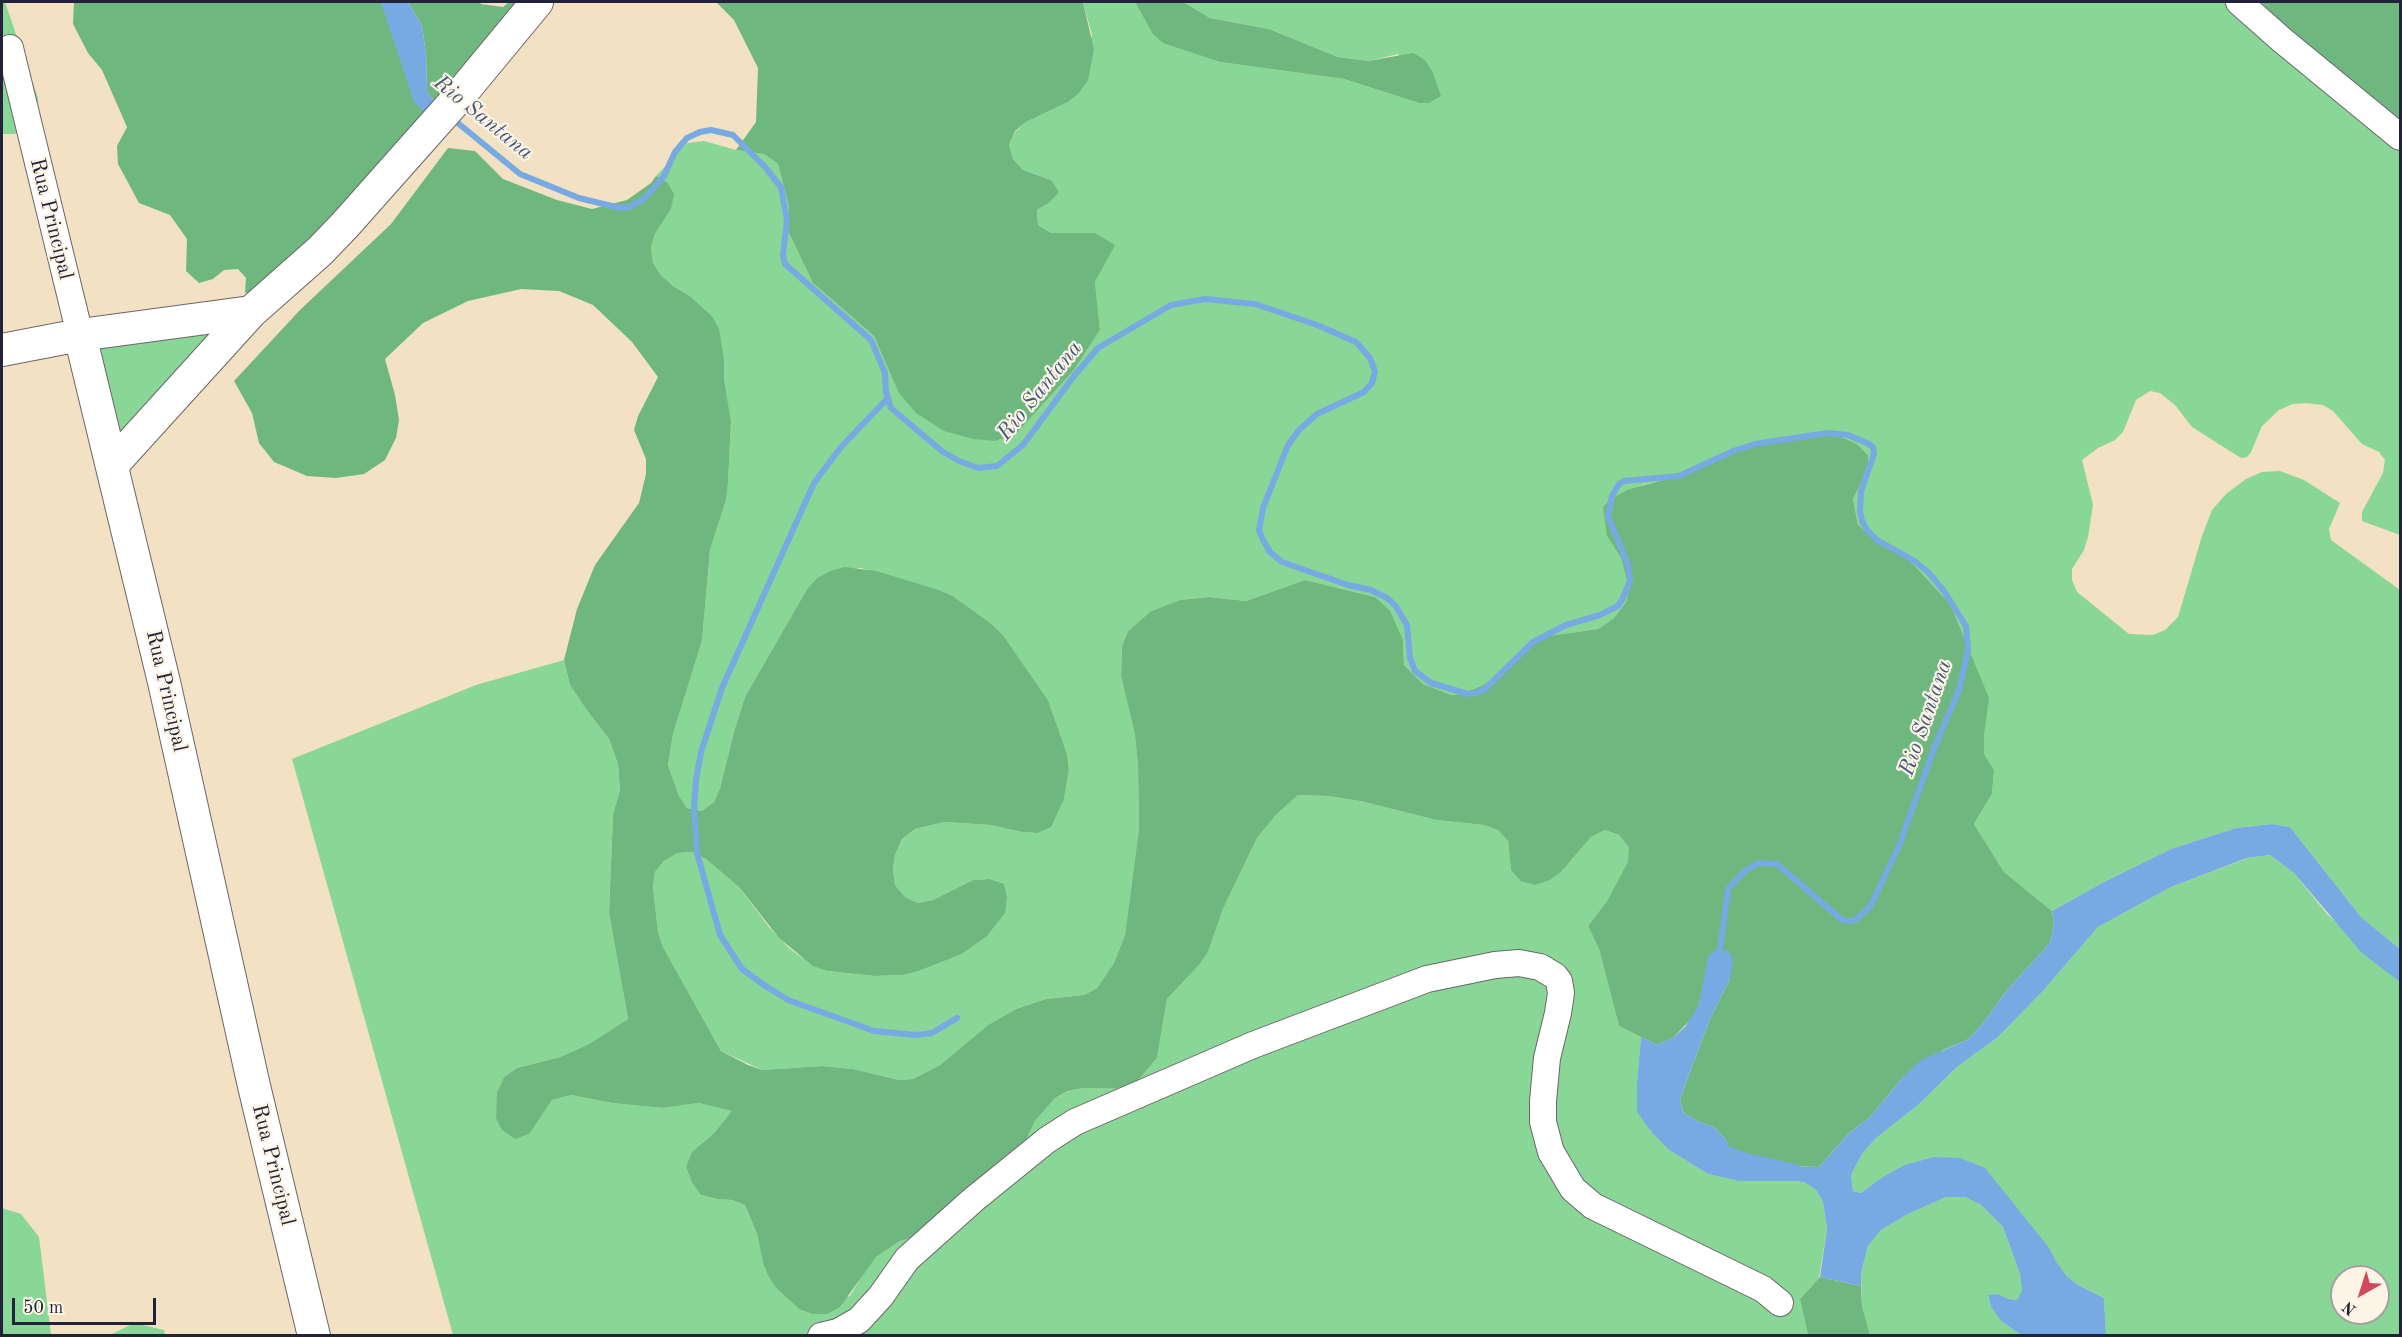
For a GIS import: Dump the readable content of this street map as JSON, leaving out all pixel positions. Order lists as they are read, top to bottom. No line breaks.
{"streets":{"main road":["Rua Principal"]},"water":["Rio Santana"],"scale_bar":"50 m","north":"bottom left"}
